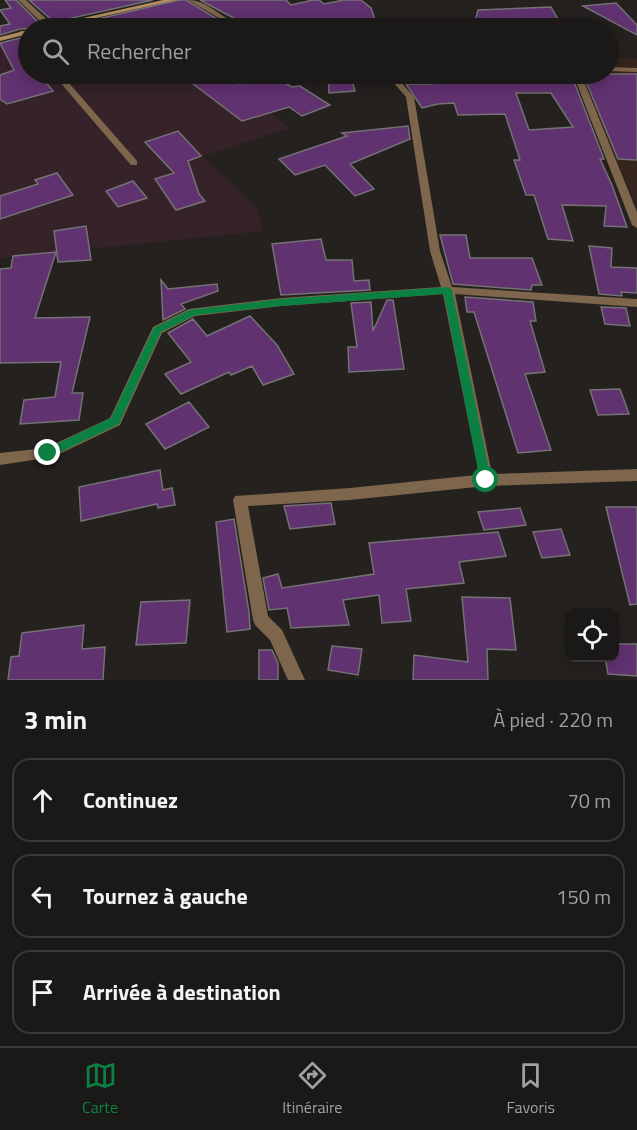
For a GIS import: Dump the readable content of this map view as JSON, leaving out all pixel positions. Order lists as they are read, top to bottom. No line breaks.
{"page":{"search":"Rechercher","heading":["3 min","À pied · 220 m"],"list":[["Continuez","70 m"],["Tournez à gauche","150 m"],"Arrivée à destination"],"nav":["Carte","Itinéraire","Favoris"]}}
